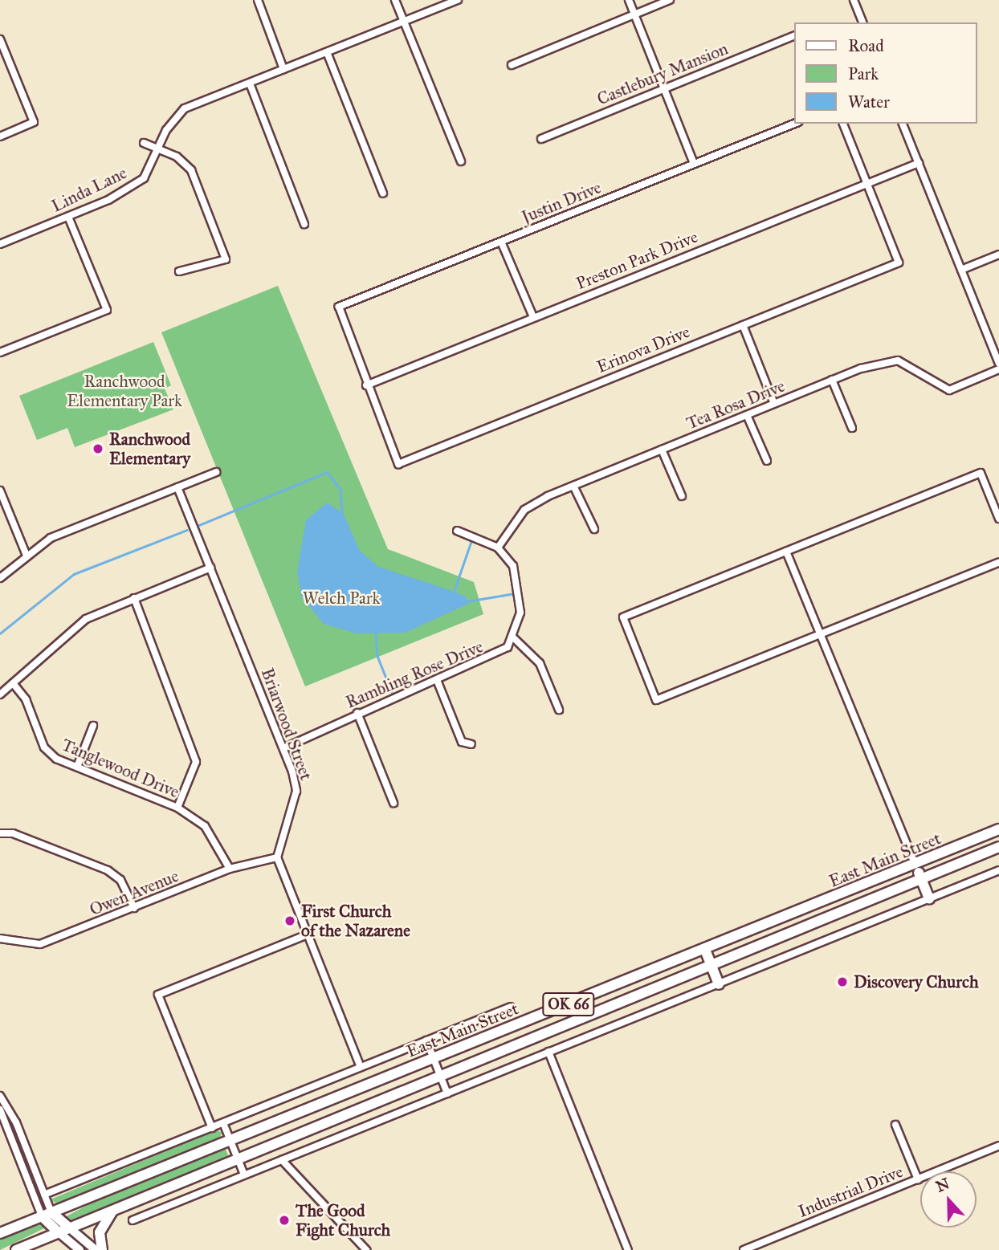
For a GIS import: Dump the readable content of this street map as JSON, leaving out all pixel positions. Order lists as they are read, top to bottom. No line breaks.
{"streets":{"highway":["East Main Street","OK 66"],"street":["Castlebury Mansion","Linda Lane","Justin Drive","Preston Park Drive","Erinova Drive","Tea Rosa Drive","Rambling Rose Drive","Briarwood Street","Tanglewood Drive","Owen Avenue","Industrial Drive"]},"crossings":[["Justin Drive","Preston Park Drive"],["Justin Drive","Erinova Drive"],["Preston Park Drive","Erinova Drive"],["Rambling Rose Drive","Briarwood Street"],["Briarwood Street","Owen Avenue"],["Tanglewood Drive","Owen Avenue"]],"parks":["Ranchwood Elementary Park","Welch Park"],"places":["Ranchwood Elementary","First Church of the Nazarene","Discovery Church","The Good Fight Church"],"legend":["Road","Park","Water"],"north":"top"}
